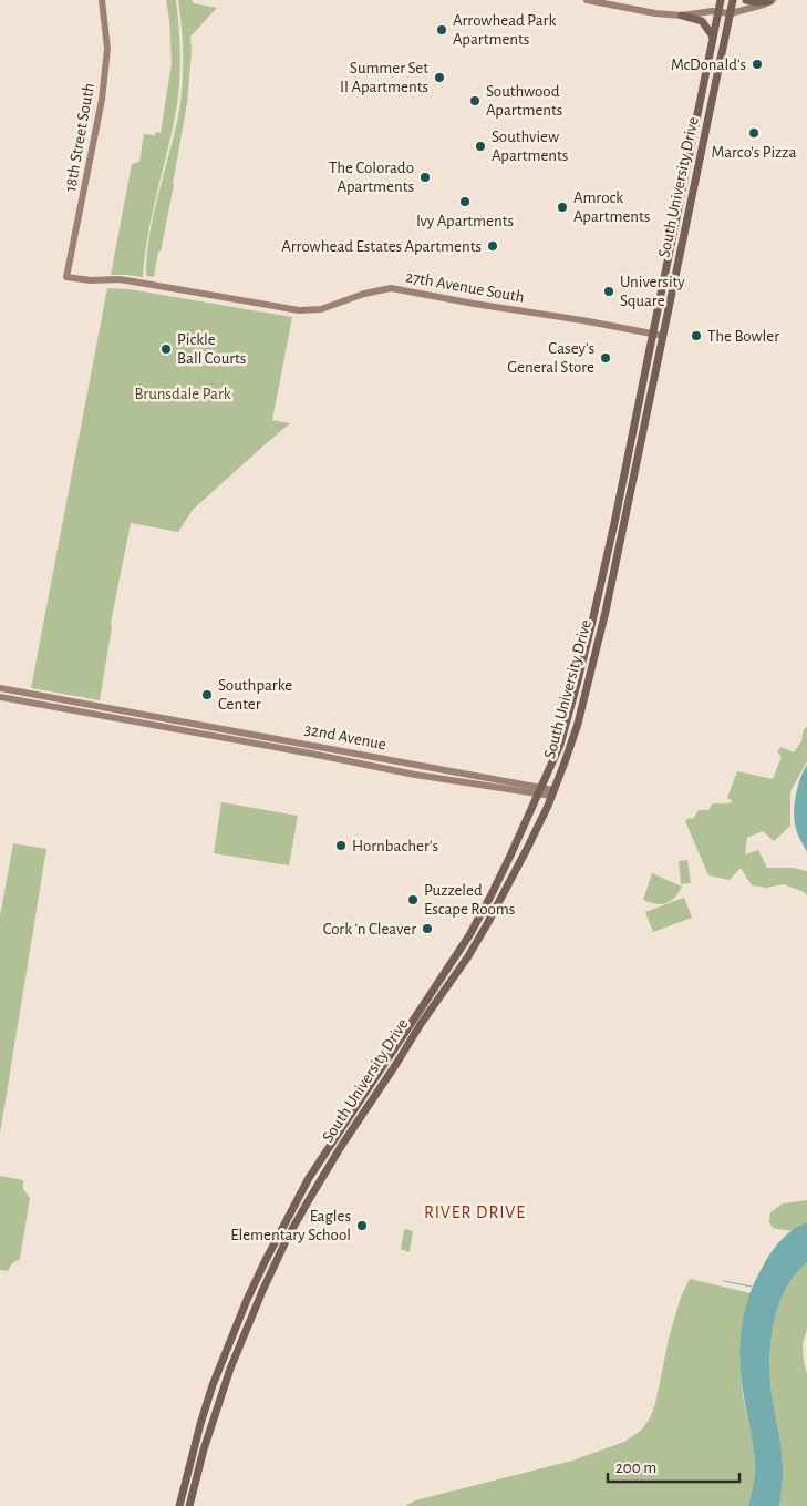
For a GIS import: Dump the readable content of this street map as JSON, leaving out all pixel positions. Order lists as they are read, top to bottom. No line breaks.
{"streets":{"main road":["18th Street South","South University Drive","27th Avenue South","32nd Avenue"]},"crossings":[["18th Street South","27th Avenue South"],["South University Drive","27th Avenue South"],["South University Drive","32nd Avenue"]],"districts":["RIVER DRIVE"],"parks":["Brunsdale Park"],"places":["Arrowhead Park Apartments","McDonald's","Summer Set II Apartments","Southwood Apartments","Marco's Pizza","Southview Apartments","The Colorado Apartments","Ivy Apartments","Amrock Apartments","Arrowhead Estates Apartments","University Square","The Bowler","Pickle Ball Courts","Casey's General Store","Southparke Center","Hornbacher's","Puzzeled Escape Rooms","Cork 'n Cleaver","Eagles Elementary School"],"scale_bar":"200 m"}
